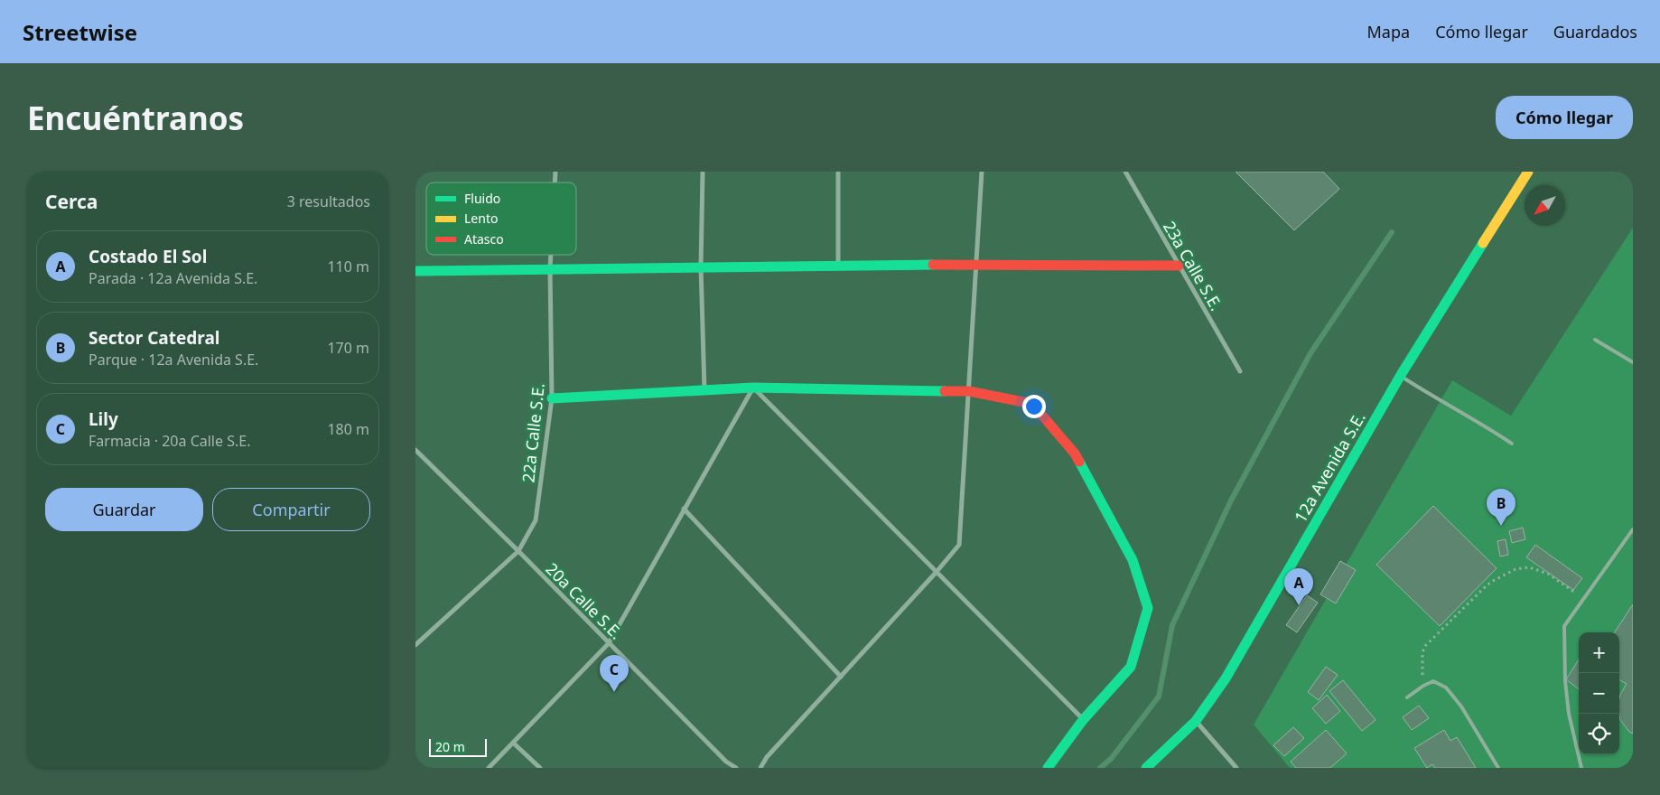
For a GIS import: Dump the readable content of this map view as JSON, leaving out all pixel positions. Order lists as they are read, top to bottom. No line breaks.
{"streets":{"street":["23a Calle S.E.","22a Calle S.E.","12a Avenida S.E.","20a Calle S.E."]},"crossings":[["22a Calle S.E.","20a Calle S.E."]],"legend":["Fluido","Lento","Atasco"],"scale_bar":"20 m","north":"bottom left","page":{"header":"Streetwise","nav":["Mapa","Cómo llegar","Guardados"],"buttons":["Cómo llegar",["Guardar","Compartir"]],"title":"Encuéntranos","heading":["Cerca","3 resultados"],"list":[{"mark":"A","name":"Costado El Sol","note":"Parada · 12a Avenida S.E.","value":"110 m"},{"mark":"B","name":"Sector Catedral","note":"Parque · 12a Avenida S.E.","value":"170 m"},{"mark":"C","name":"Lily","note":"Farmacia · 20a Calle S.E.","value":"180 m"}],"pins":["B","A","C"],"map_buttons":["+","−"],"scale":"20 m"}}
